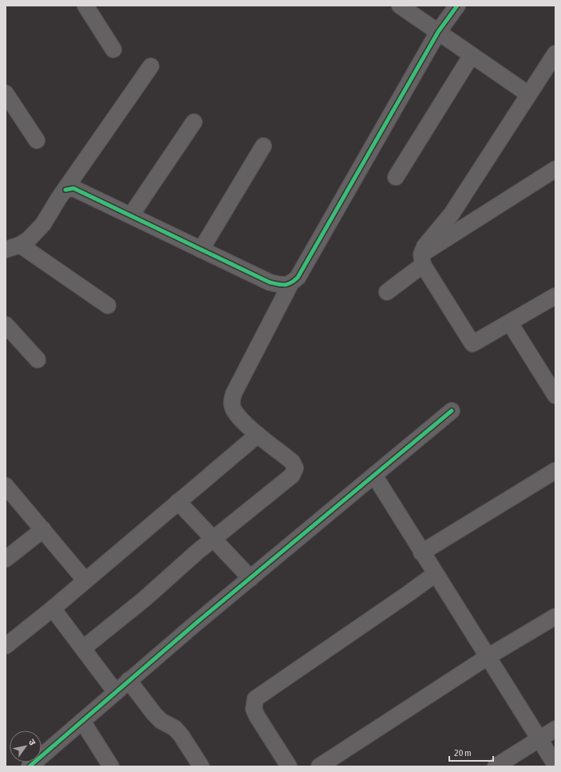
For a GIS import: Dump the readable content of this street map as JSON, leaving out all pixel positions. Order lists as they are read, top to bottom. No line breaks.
{"scale_bar":"20 m","north":"top right"}
